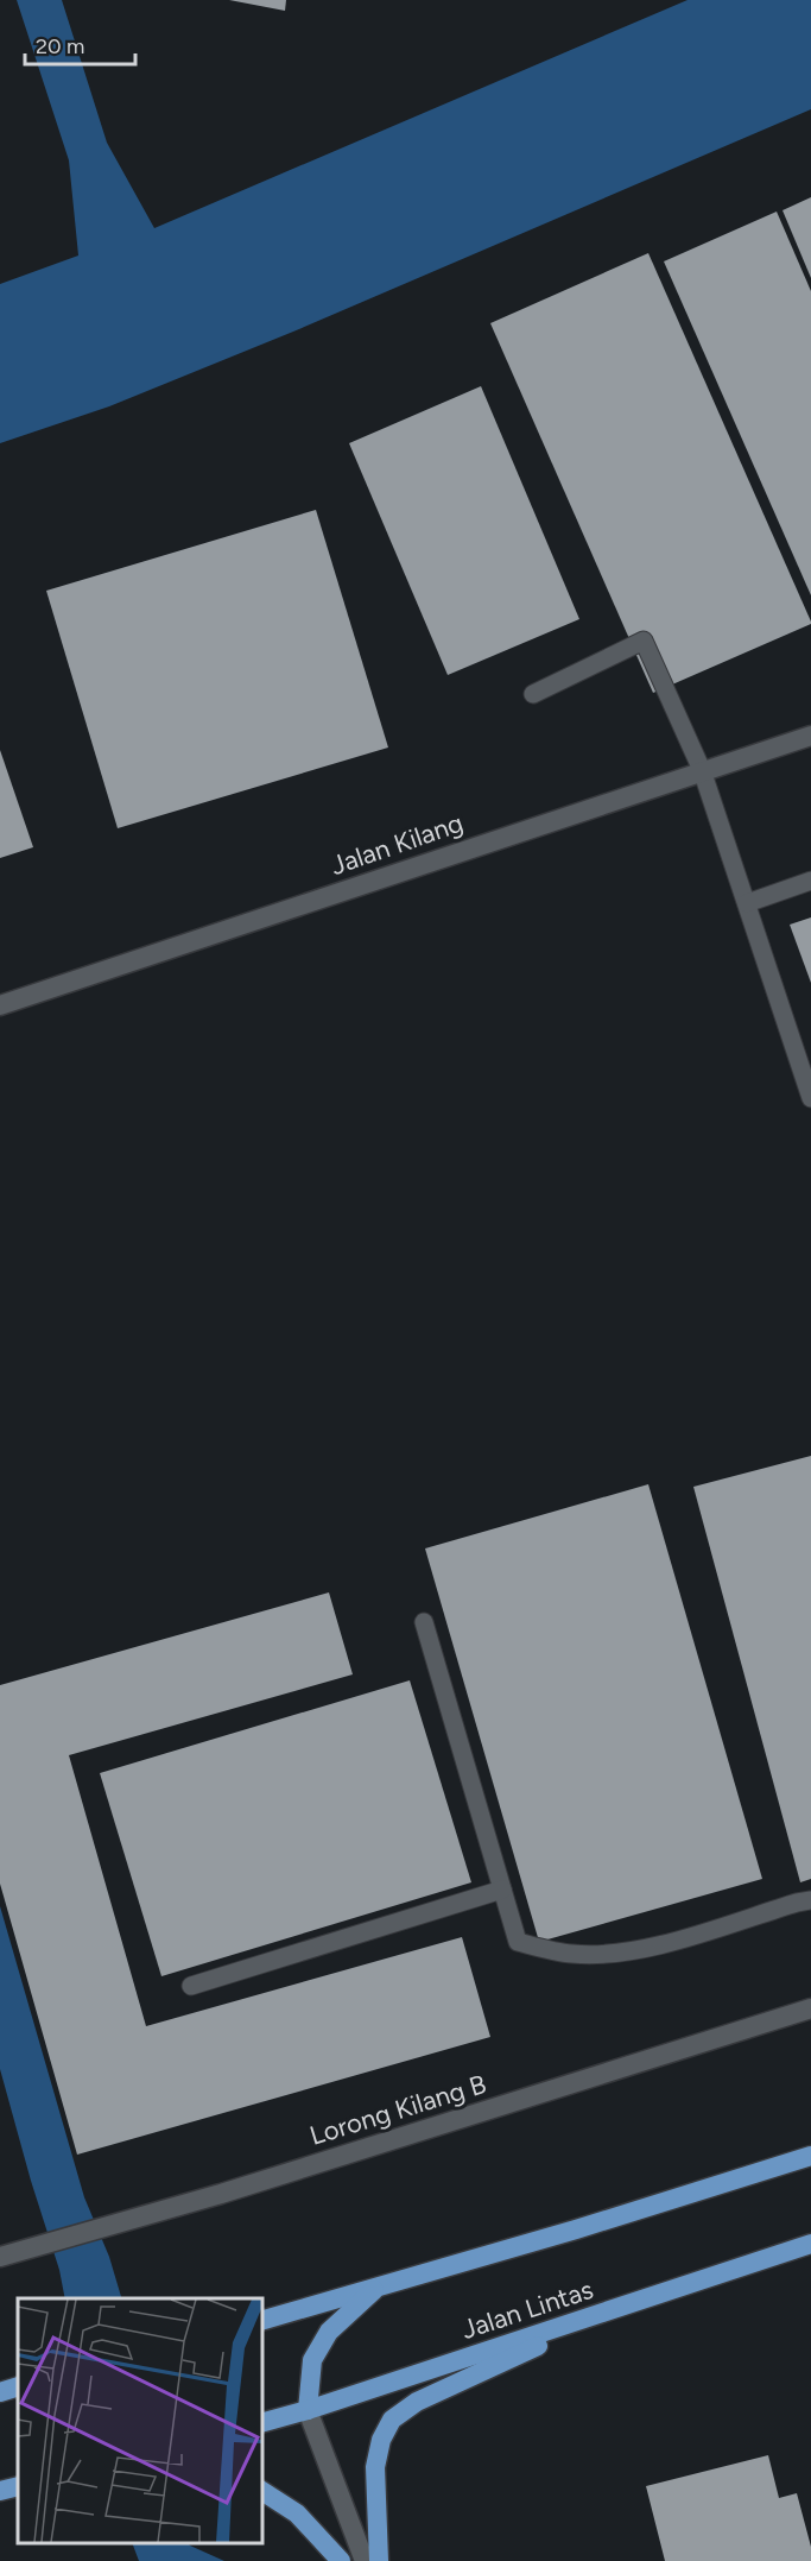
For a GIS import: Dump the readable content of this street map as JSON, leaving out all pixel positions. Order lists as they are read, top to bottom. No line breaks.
{"streets":{"highway":["Jalan Lintas"],"street":["Jalan Kilang","Lorong Kilang B"]},"scale_bar":"20 m"}
